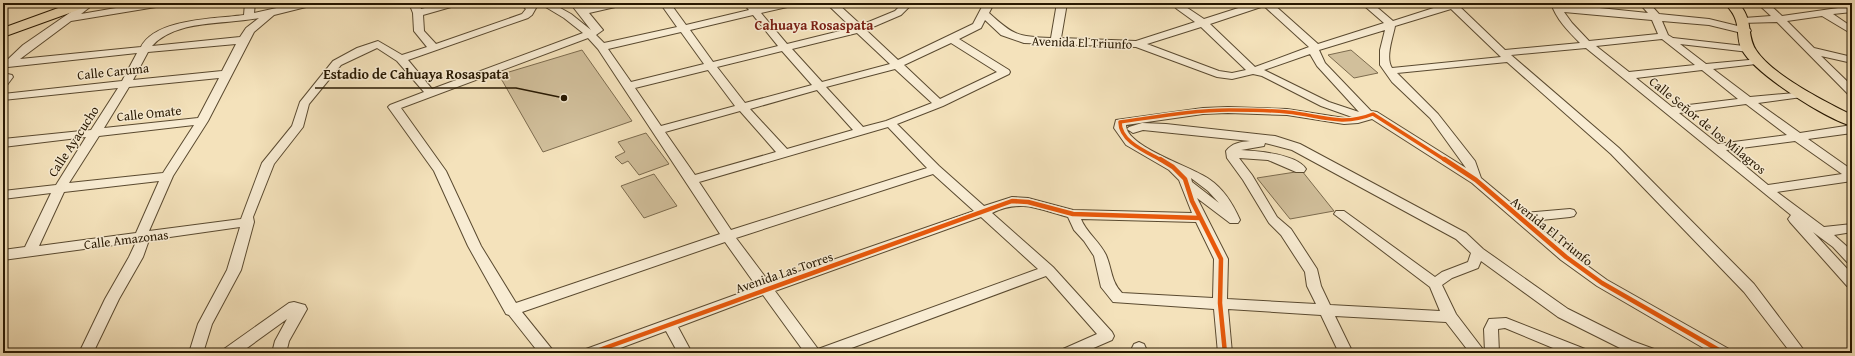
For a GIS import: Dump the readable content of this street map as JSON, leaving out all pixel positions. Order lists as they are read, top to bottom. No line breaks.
{"streets":{"street":["Avenida El Triunfo","Calle Caruma","Calle Omate","Calle Señor de los Milagros","Calle Ayacucho","Calle Amazonas","Avenida Las Torres"]},"crossings":[["Calle Caruma","Calle Ayacucho"],["Calle Omate","Calle Ayacucho"],["Calle Ayacucho","Calle Amazonas"]],"districts":["Cahuaya Rosaspata"],"places":["Estadio de Cahuaya Rosaspata"]}
